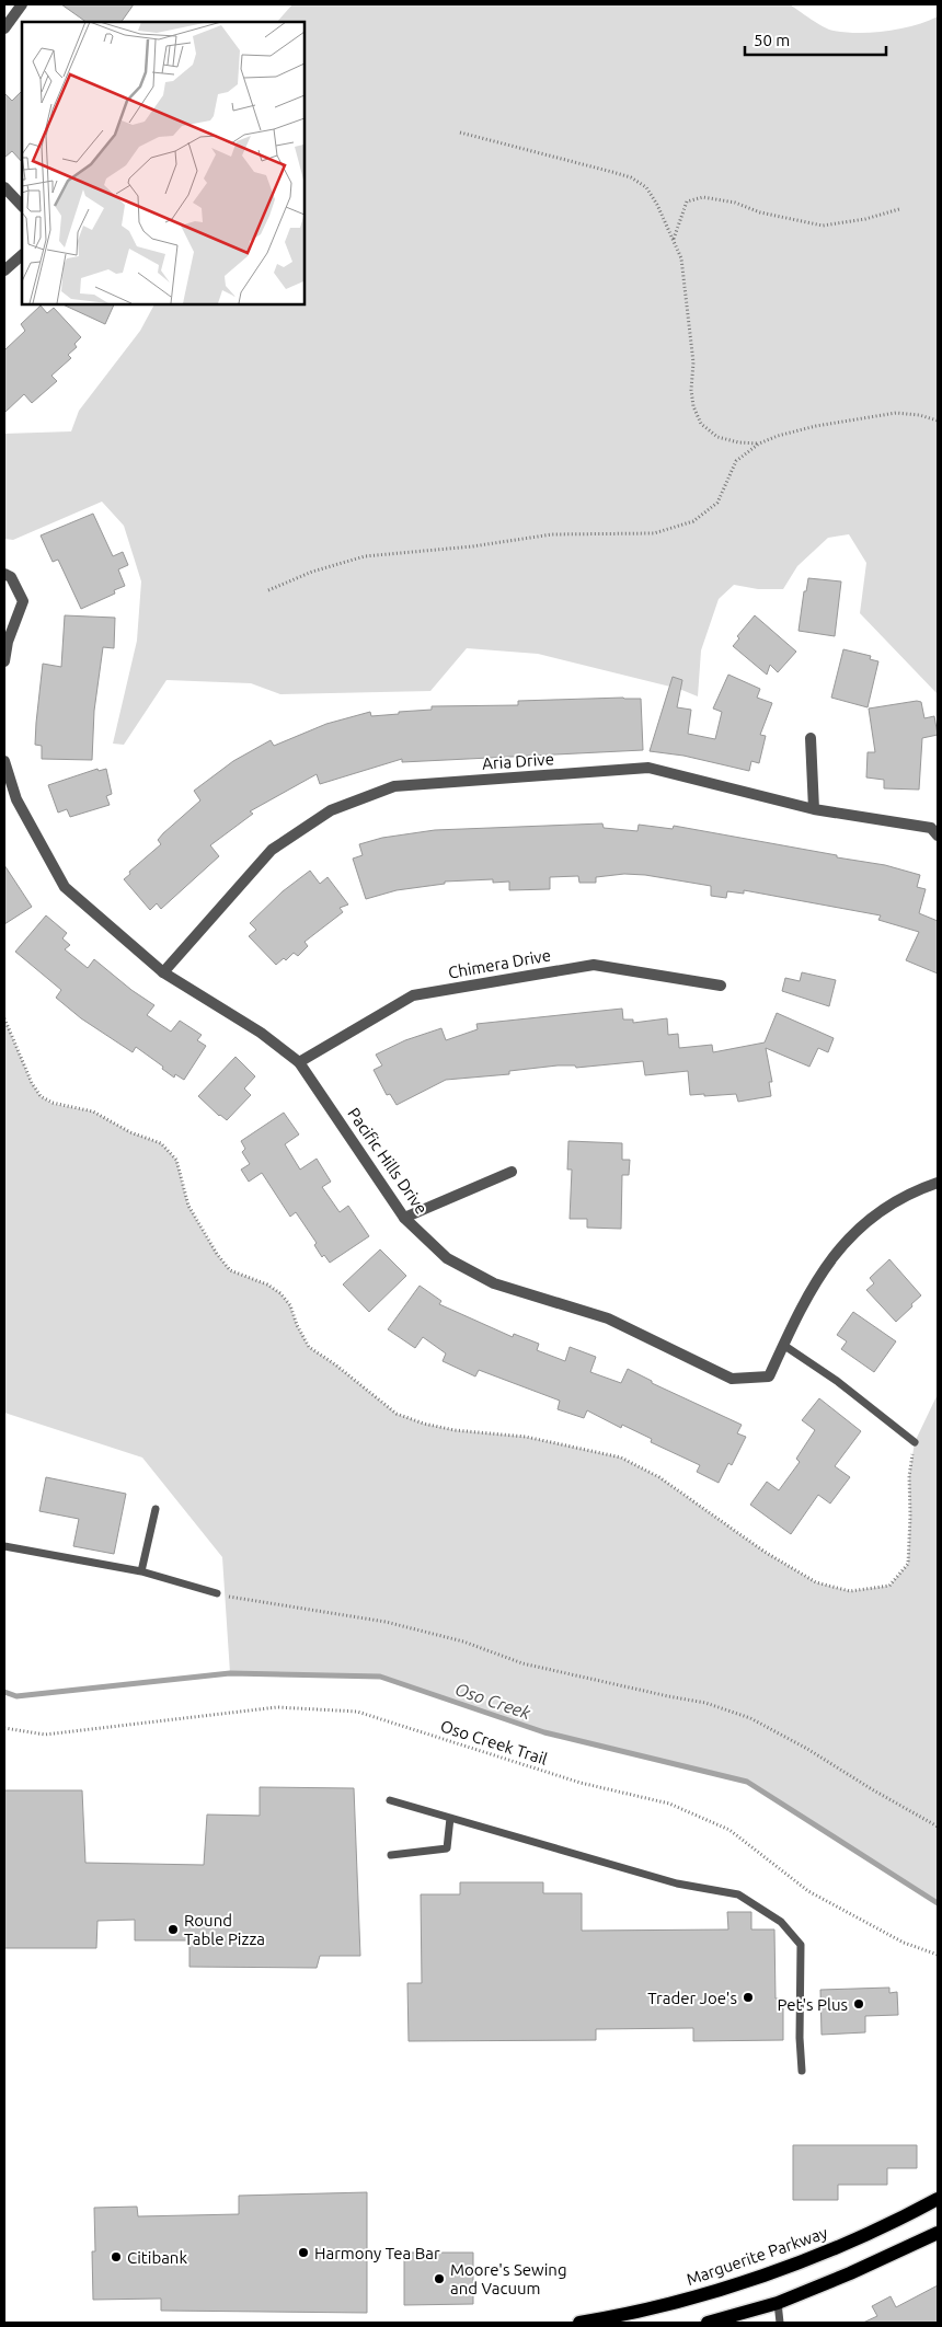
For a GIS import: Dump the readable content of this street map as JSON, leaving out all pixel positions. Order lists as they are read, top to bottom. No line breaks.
{"streets":{"main road":["Marguerite Parkway"],"street":["Aria Drive","Chimera Drive","Pacific Hills Drive"],"path":["Oso Creek Trail"]},"crossings":[["Aria Drive","Pacific Hills Drive"],["Chimera Drive","Pacific Hills Drive"]],"water":["Oso Creek"],"places":["Round Table Pizza","Trader Joe's","Pet's Plus","Harmony Tea Bar","Citibank","Moore's Sewing and Vacuum"],"scale_bar":"50 m"}
